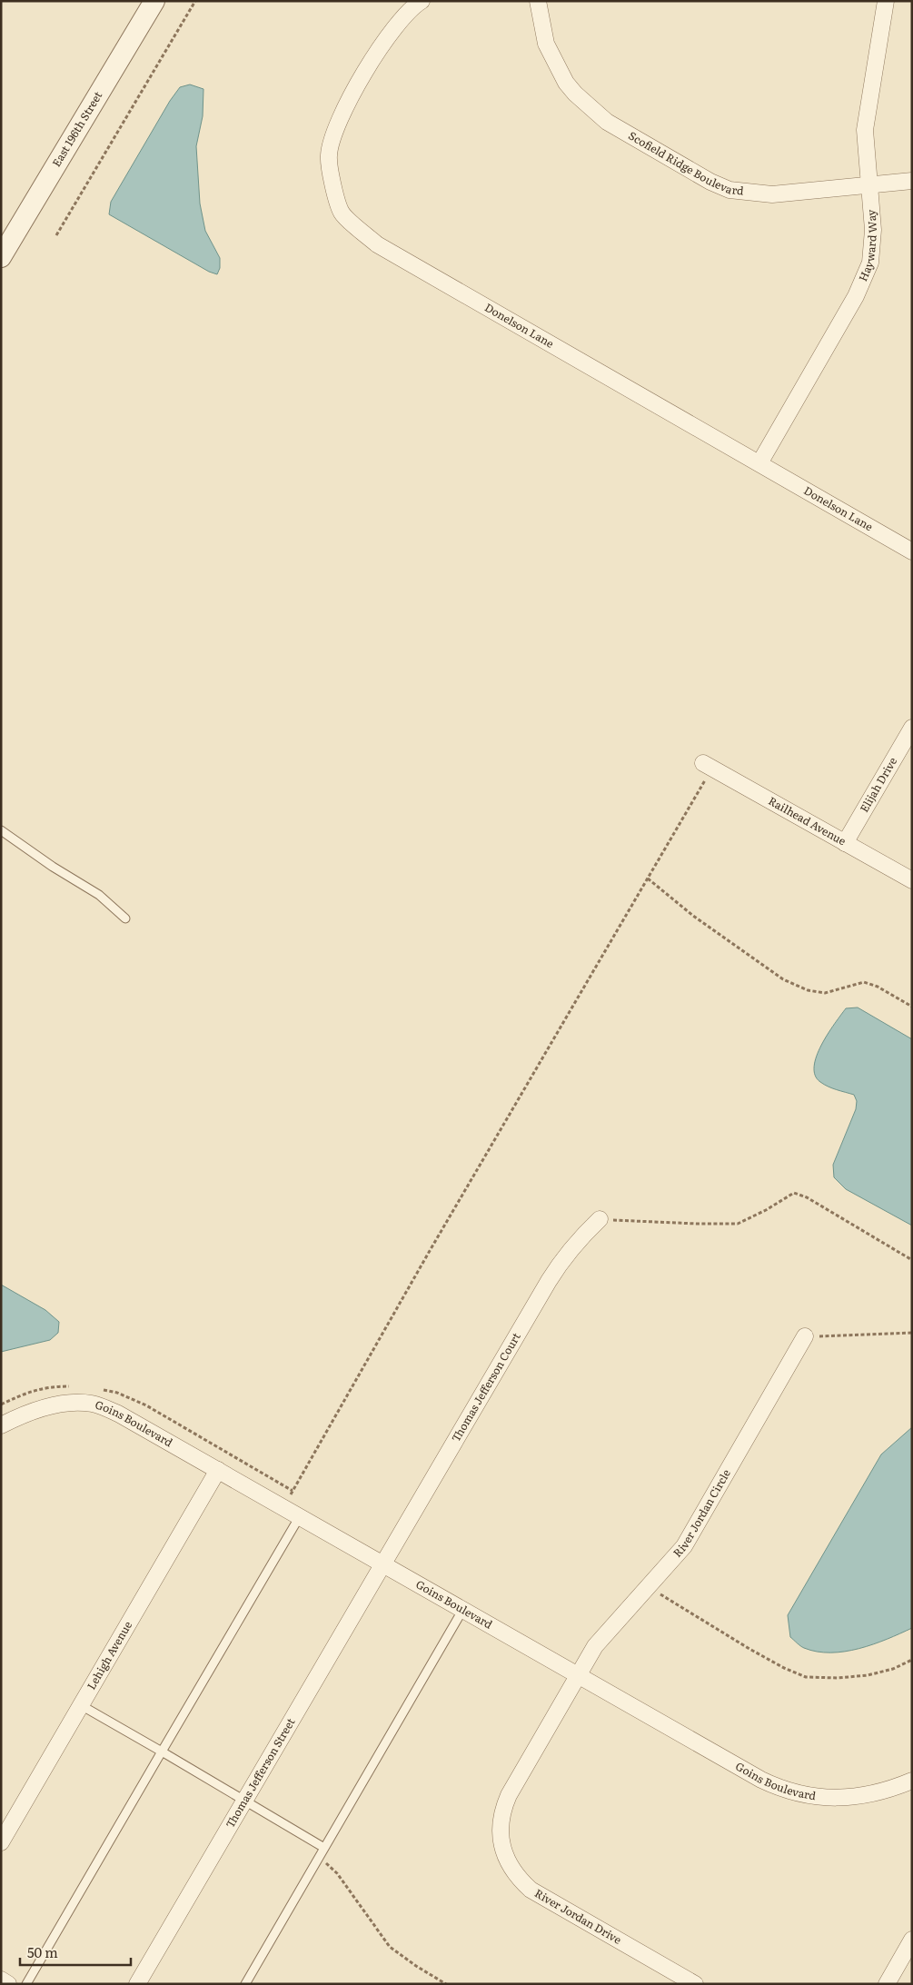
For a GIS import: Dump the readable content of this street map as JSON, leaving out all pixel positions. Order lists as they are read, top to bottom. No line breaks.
{"streets":{"street":["East 196th Street","Scofield Ridge Boulevard","Hayward Way","Donelson Lane","Elijah Drive","Railhead Avenue","Thomas Jefferson Court","Goins Boulevard","River Jordan Circle","Lehigh Avenue","Thomas Jefferson Street","River Jordan Drive"]},"crossings":[["Scofield Ridge Boulevard","Hayward Way"],["Hayward Way","Donelson Lane"],["Elijah Drive","Railhead Avenue"],["Thomas Jefferson Court","Goins Boulevard"],["Thomas Jefferson Court","Thomas Jefferson Street"],["Goins Boulevard","River Jordan Circle"],["Goins Boulevard","Lehigh Avenue"],["Goins Boulevard","Thomas Jefferson Street"],["Goins Boulevard","River Jordan Drive"],["River Jordan Circle","River Jordan Drive"]],"scale_bar":"50 m"}
